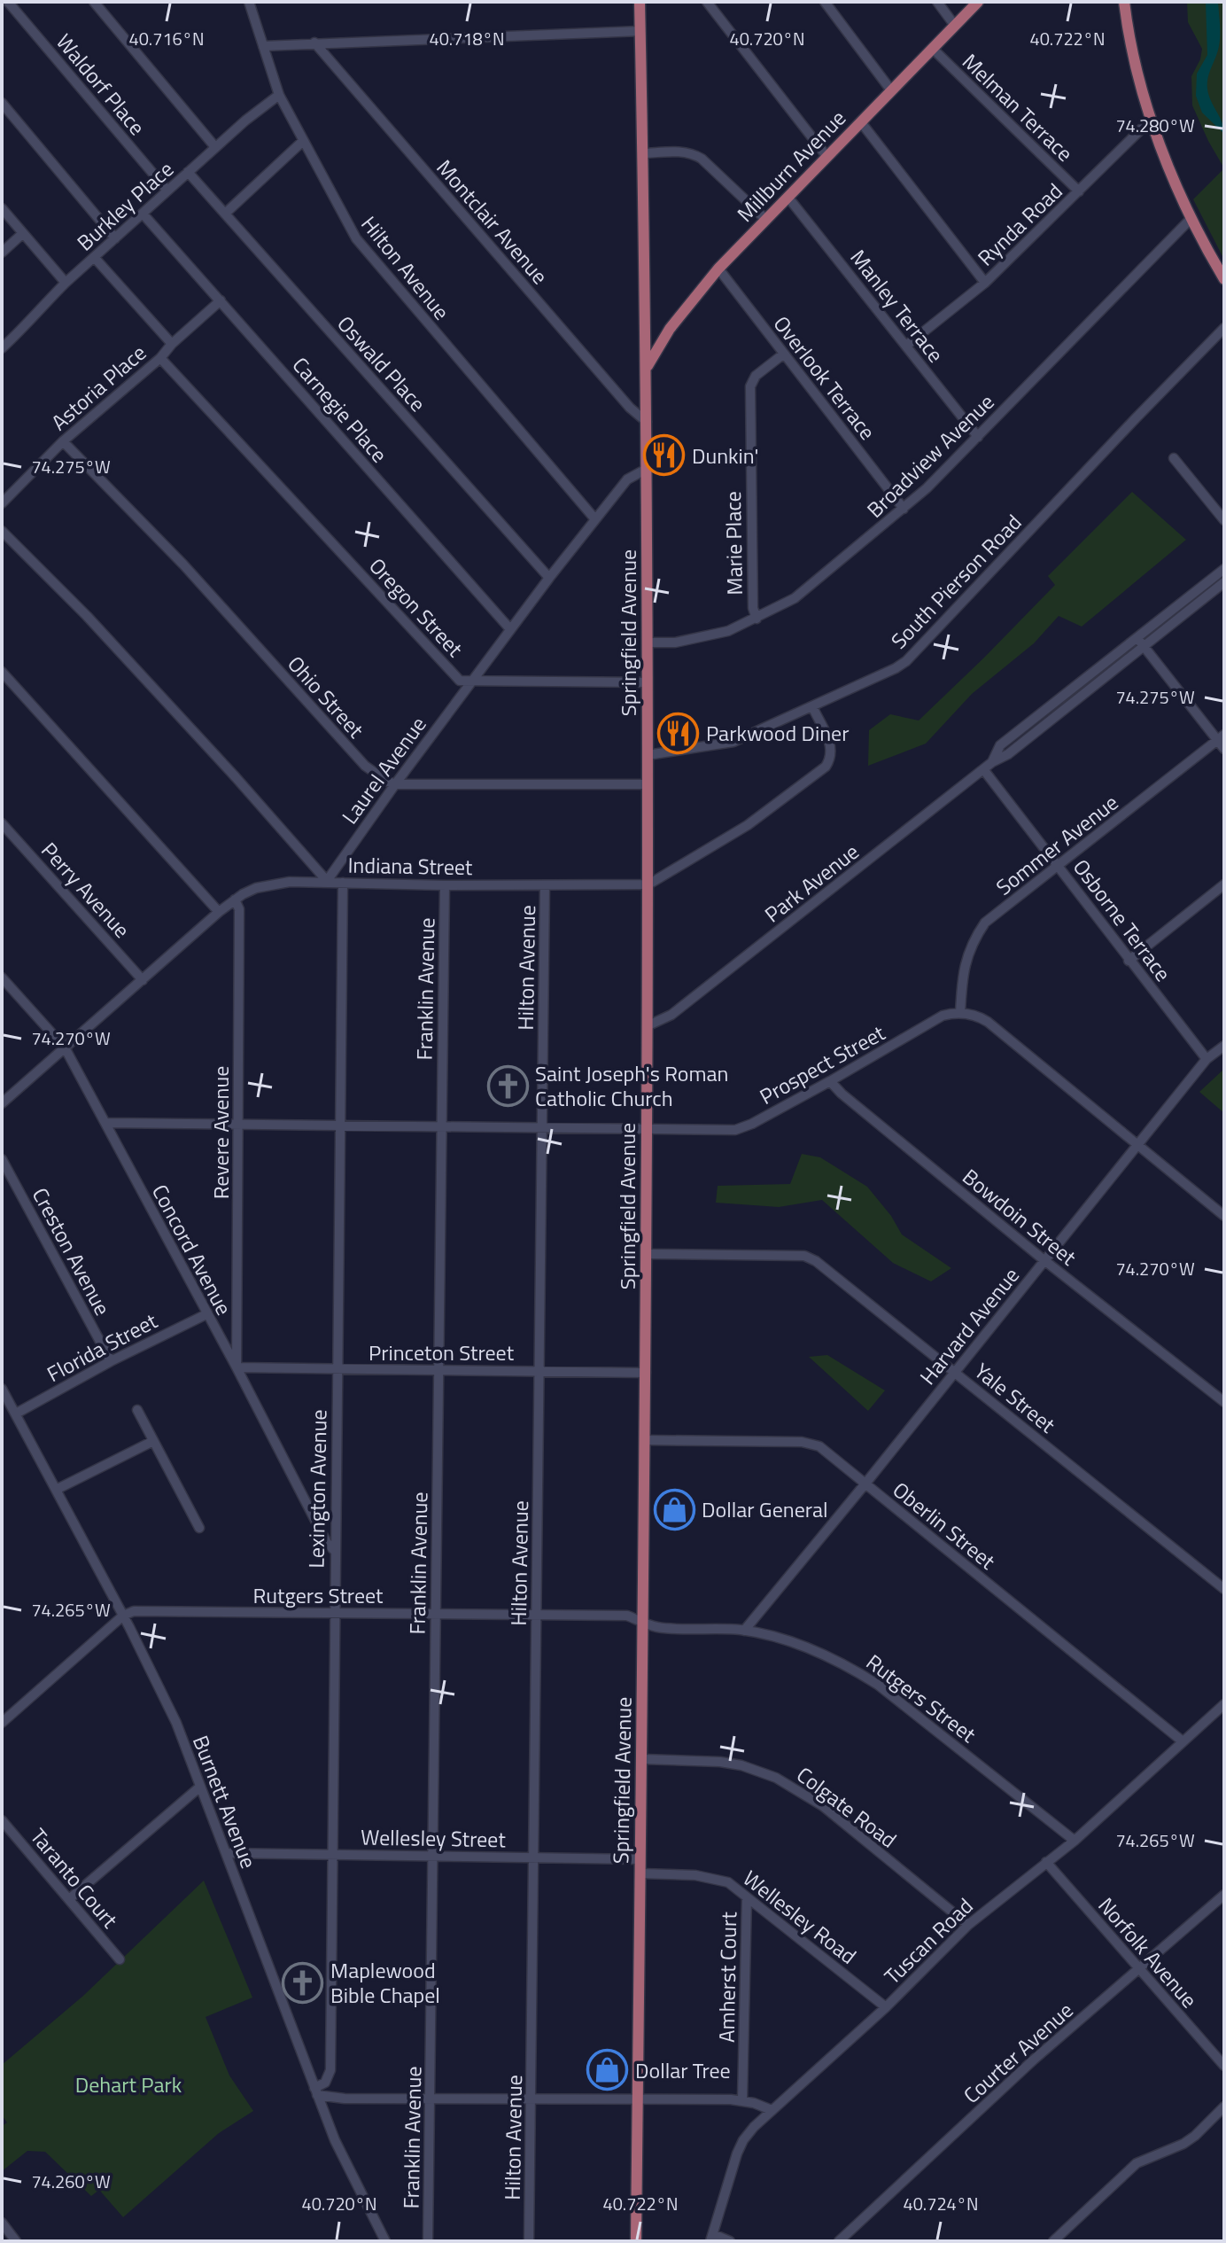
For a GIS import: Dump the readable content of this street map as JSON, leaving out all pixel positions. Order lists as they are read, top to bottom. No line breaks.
{"streets":{"main road":["Millburn Avenue","Springfield Avenue"],"street":["Waldorf Place","Melman Terrace","Burkley Place","Montclair Avenue","Rynda Road","Hilton Avenue","Manley Terrace","Oswald Place","Overlook Terrace","Astoria Place","Carnegie Place","Broadview Avenue","Marie Place","South Pierson Road","Oregon Street","Ohio Street","Laurel Avenue","Sommer Avenue","Indiana Street","Park Avenue","Perry Avenue","Osborne Terrace","Franklin Avenue","Prospect Street","Revere Avenue","Bowdoin Street","Concord Avenue","Creston Avenue","Harvard Avenue","Florida Street","Princeton Street","Yale Street","Lexington Avenue","Oberlin Street","Rutgers Street","Burnett Avenue","Colgate Road","Wellesley Street","Taranto Court","Wellesley Road","Tuscan Road","Norfolk Avenue","Amherst Court","Courter Avenue"]},"crossings":[["Waldorf Place","Burkley Place"],["Melman Terrace","Millburn Avenue"],["Melman Terrace","Rynda Road"],["Millburn Avenue","Manley Terrace"],["Millburn Avenue","Overlook Terrace"],["Millburn Avenue","Springfield Avenue"],["Burkley Place","Hilton Avenue"],["Burkley Place","Oswald Place"],["Burkley Place","Carnegie Place"],["Montclair Avenue","Springfield Avenue"],["Rynda Road","Manley Terrace"],["Hilton Avenue","Laurel Avenue"],["Hilton Avenue","Indiana Street"],["Hilton Avenue","Prospect Street"],["Hilton Avenue","Princeton Street"],["Hilton Avenue","Rutgers Street"],["Hilton Avenue","Wellesley Street"],["Manley Terrace","Broadview Avenue"],["Oswald Place","Laurel Avenue"],["Overlook Terrace","Broadview Avenue"],["Overlook Terrace","Marie Place"],["Astoria Place","Carnegie Place"],["Astoria Place","Oregon Street"],["Astoria Place","Ohio Street"],["Carnegie Place","Laurel Avenue"],["Broadview Avenue","Marie Place"],["Broadview Avenue","Springfield Avenue"],["South Pierson Road","Springfield Avenue"],["Oregon Street","Springfield Avenue"],["Oregon Street","Laurel Avenue"],["Springfield Avenue","Laurel Avenue"],["Springfield Avenue","Indiana Street"],["Springfield Avenue","Park Avenue"],["Springfield Avenue","Prospect Street"],["Springfield Avenue","Princeton Street"],["Springfield Avenue","Yale Street"],["Springfield Avenue","Oberlin Street"],["Springfield Avenue","Rutgers Street"],["Springfield Avenue","Colgate Road"],["Springfield Avenue","Wellesley Street"],["Springfield Avenue","Wellesley Road"],["Ohio Street","Laurel Avenue"],["Laurel Avenue","Indiana Street"],["Sommer Avenue","Osborne Terrace"],["Sommer Avenue","Prospect Street"],["Indiana Street","Franklin Avenue"],["Indiana Street","Lexington Avenue"],["Park Avenue","Osborne Terrace"],["Osborne Terrace","Harvard Avenue"],["Franklin Avenue","Prospect Street"],["Franklin Avenue","Princeton Street"],["Franklin Avenue","Rutgers Street"],["Franklin Avenue","Wellesley Street"],["Prospect Street","Revere Avenue"],["Prospect Street","Bowdoin Street"],["Prospect Street","Concord Avenue"],["Prospect Street","Lexington Avenue"],["Revere Avenue","Concord Avenue"],["Revere Avenue","Princeton Street"],["Bowdoin Street","Harvard Avenue"],["Concord Avenue","Florida Street"],["Concord Avenue","Princeton Street"],["Concord Avenue","Lexington Avenue"],["Creston Avenue","Florida Street"],["Harvard Avenue","Yale Street"],["Harvard Avenue","Oberlin Street"],["Harvard Avenue","Rutgers Street"],["Florida Street","Burnett Avenue"],["Princeton Street","Lexington Avenue"],["Lexington Avenue","Rutgers Street"],["Lexington Avenue","Burnett Avenue"],["Lexington Avenue","Wellesley Street"],["Oberlin Street","Tuscan Road"],["Rutgers Street","Burnett Avenue"],["Rutgers Street","Tuscan Road"],["Burnett Avenue","Wellesley Street"],["Colgate Road","Tuscan Road"],["Wellesley Road","Tuscan Road"],["Wellesley Road","Amherst Court"],["Tuscan Road","Norfolk Avenue"],["Norfolk Avenue","Courter Avenue"]],"parks":["Dehart Park"],"places":{"restaurant":["Dunkin'","Parkwood Diner"],"church":["Saint Joseph's Roman Catholic Church","Maplewood Bible Chapel"],"shop":["Dollar General","Dollar Tree"]},"coordinates":["40.716°N","40.718°N","40.720°N","40.722°N","74.280°W","74.275°W","74.270°W","74.265°W","74.260°W","40.724°N"]}
